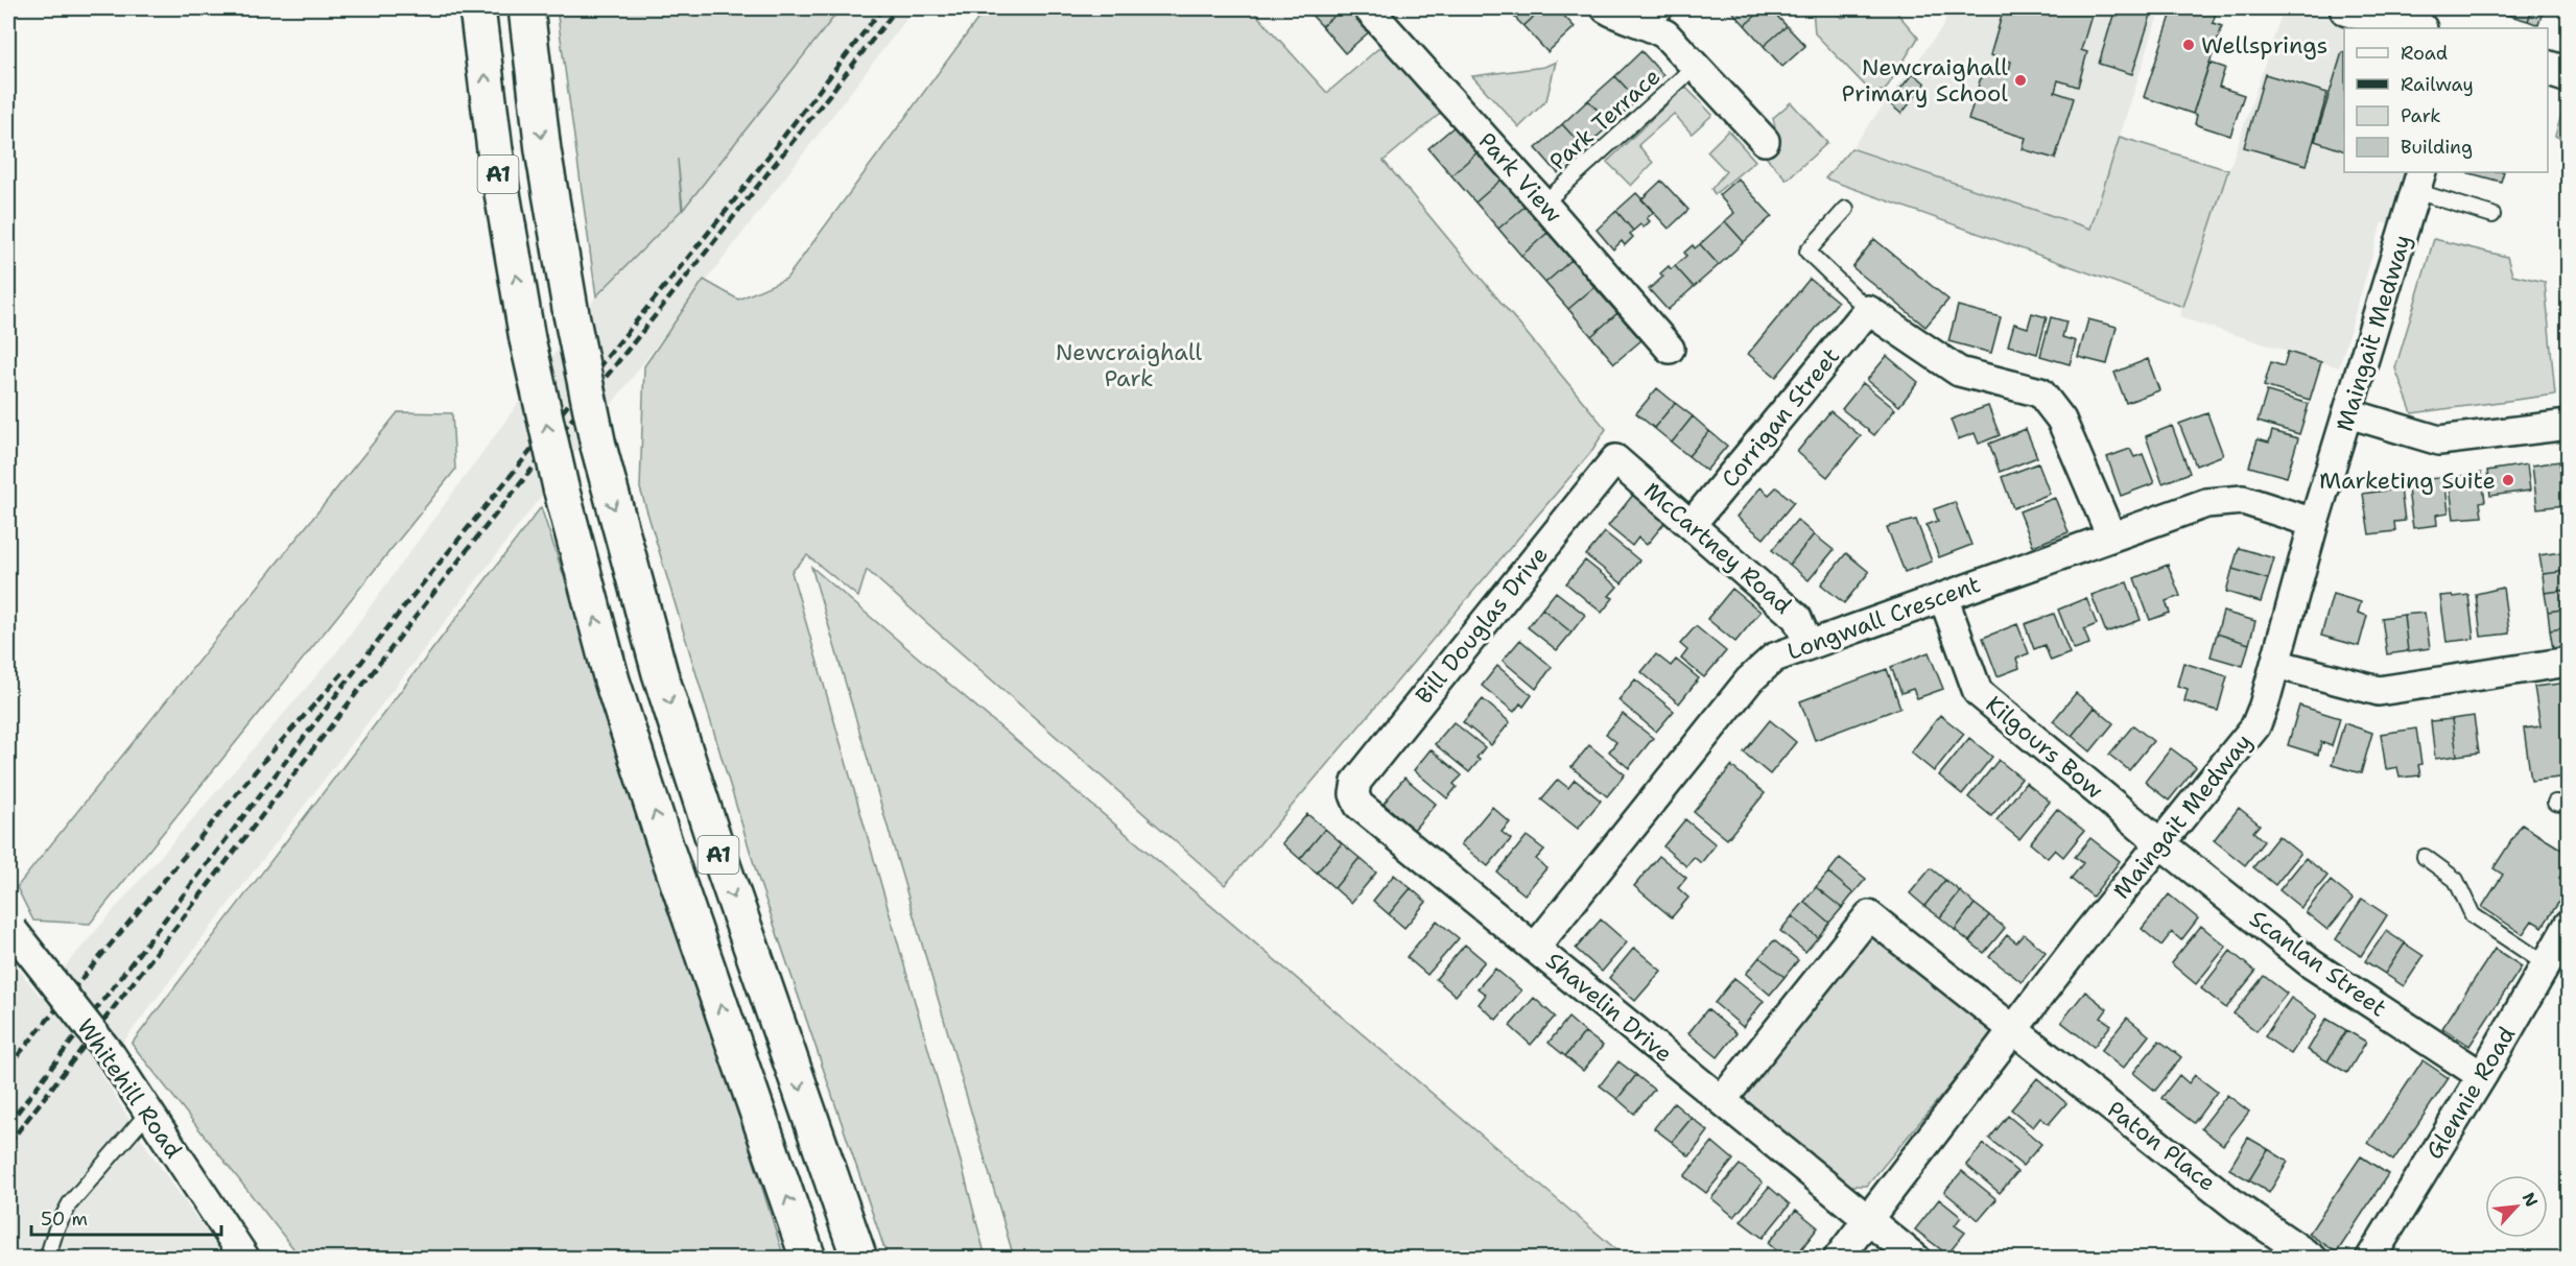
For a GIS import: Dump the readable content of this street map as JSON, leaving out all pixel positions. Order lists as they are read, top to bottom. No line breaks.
{"streets":{"main road":["A1"],"street":["Park View","Maingait Medway","Corrigan Street","McCartney Road","Longwall Crescent","Bill Douglas Drive","Kilgours Bow","Scanlan Street","Shavelin Drive","Whitehill Road","Glennie Road","Paton Place"],"lane":["Park Terrace"]},"crossings":[["Park Terrace","Park View"],["Maingait Medway","Longwall Crescent"],["Maingait Medway","Kilgours Bow"],["Maingait Medway","Scanlan Street"],["Maingait Medway","Shavelin Drive"],["Maingait Medway","Paton Place"],["Corrigan Street","McCartney Road"],["McCartney Road","Longwall Crescent"],["McCartney Road","Bill Douglas Drive"],["Longwall Crescent","Kilgours Bow"],["Longwall Crescent","Shavelin Drive"],["Bill Douglas Drive","Shavelin Drive"],["Kilgours Bow","Scanlan Street"],["Scanlan Street","Glennie Road"],["Shavelin Drive","Paton Place"]],"parks":["Newcraighall Park"],"places":["Wellsprings","Newcraighall Primary School","Marketing Suite"],"legend":["Road","Railway","Park","Building"],"scale_bar":"50 m","north":"top right"}
